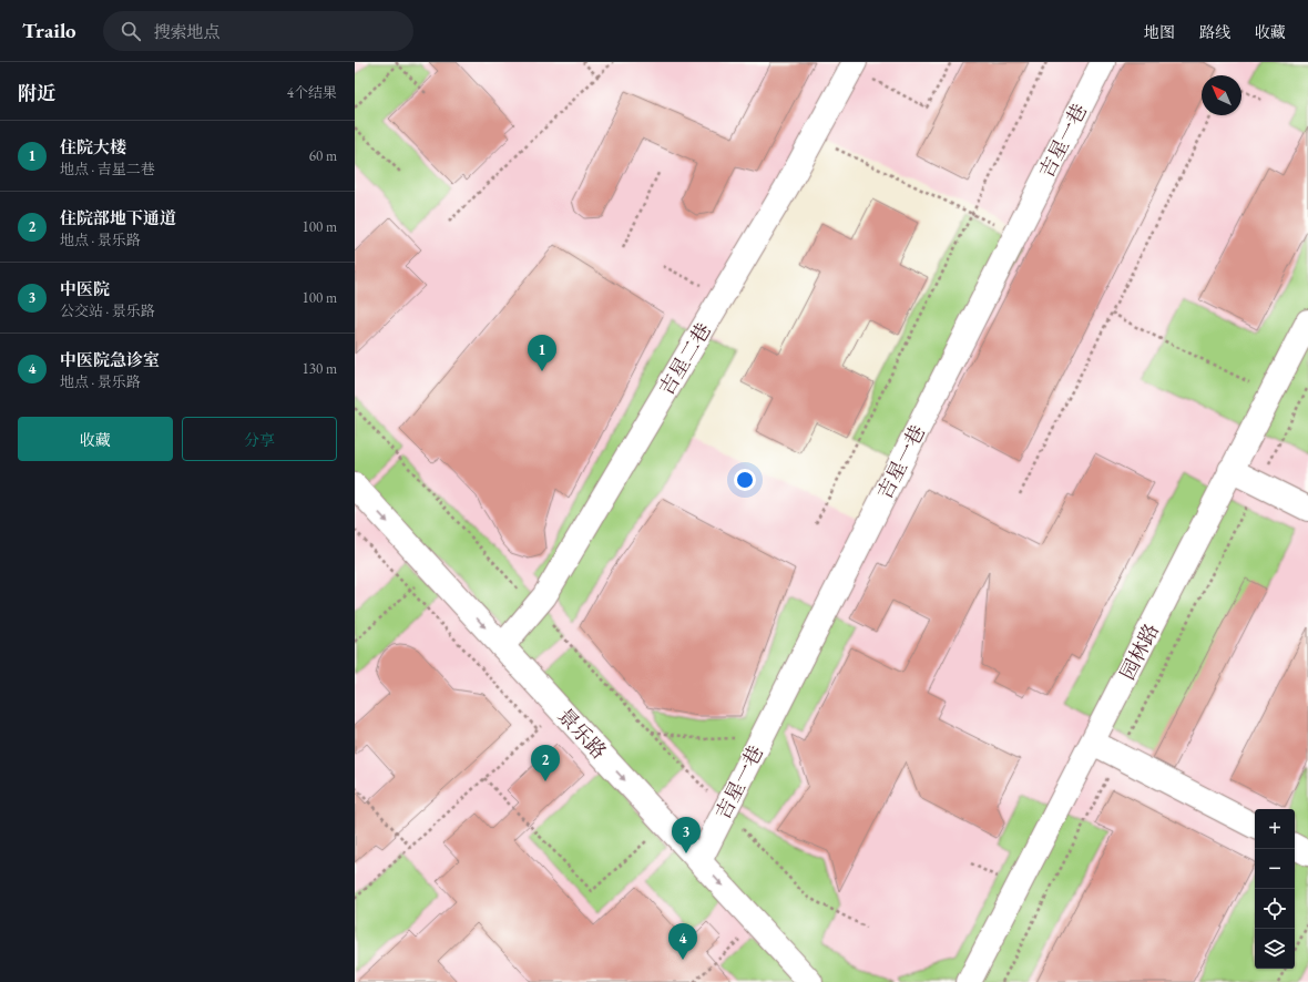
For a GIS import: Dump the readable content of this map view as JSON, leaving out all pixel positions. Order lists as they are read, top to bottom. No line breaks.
{"streets":{"street":["吉星一巷","吉星二巷","园林路","景乐路"]},"crossings":[["吉星一巷","景乐路"],["吉星二巷","景乐路"]],"one_way":["景乐路"],"north":"top left","page":{"header":"Trailo","search":"搜索地点","nav":["地图","路线","收藏"],"heading":["附近","4个结果"],"list":[{"mark":"1","name":"住院大楼","note":"地点 · 吉星二巷","value":"60 m"},{"mark":"2","name":"住院部地下通道","note":"地点 · 景乐路","value":"100 m"},{"mark":"3","name":"中医院","note":"公交站 · 景乐路","value":"100 m"},{"mark":"4","name":"中医院急诊室","note":"地点 · 景乐路","value":"130 m"}],"pins":["1","2","3","4"],"buttons":["收藏","分享"],"map_buttons":["+","−"]}}
